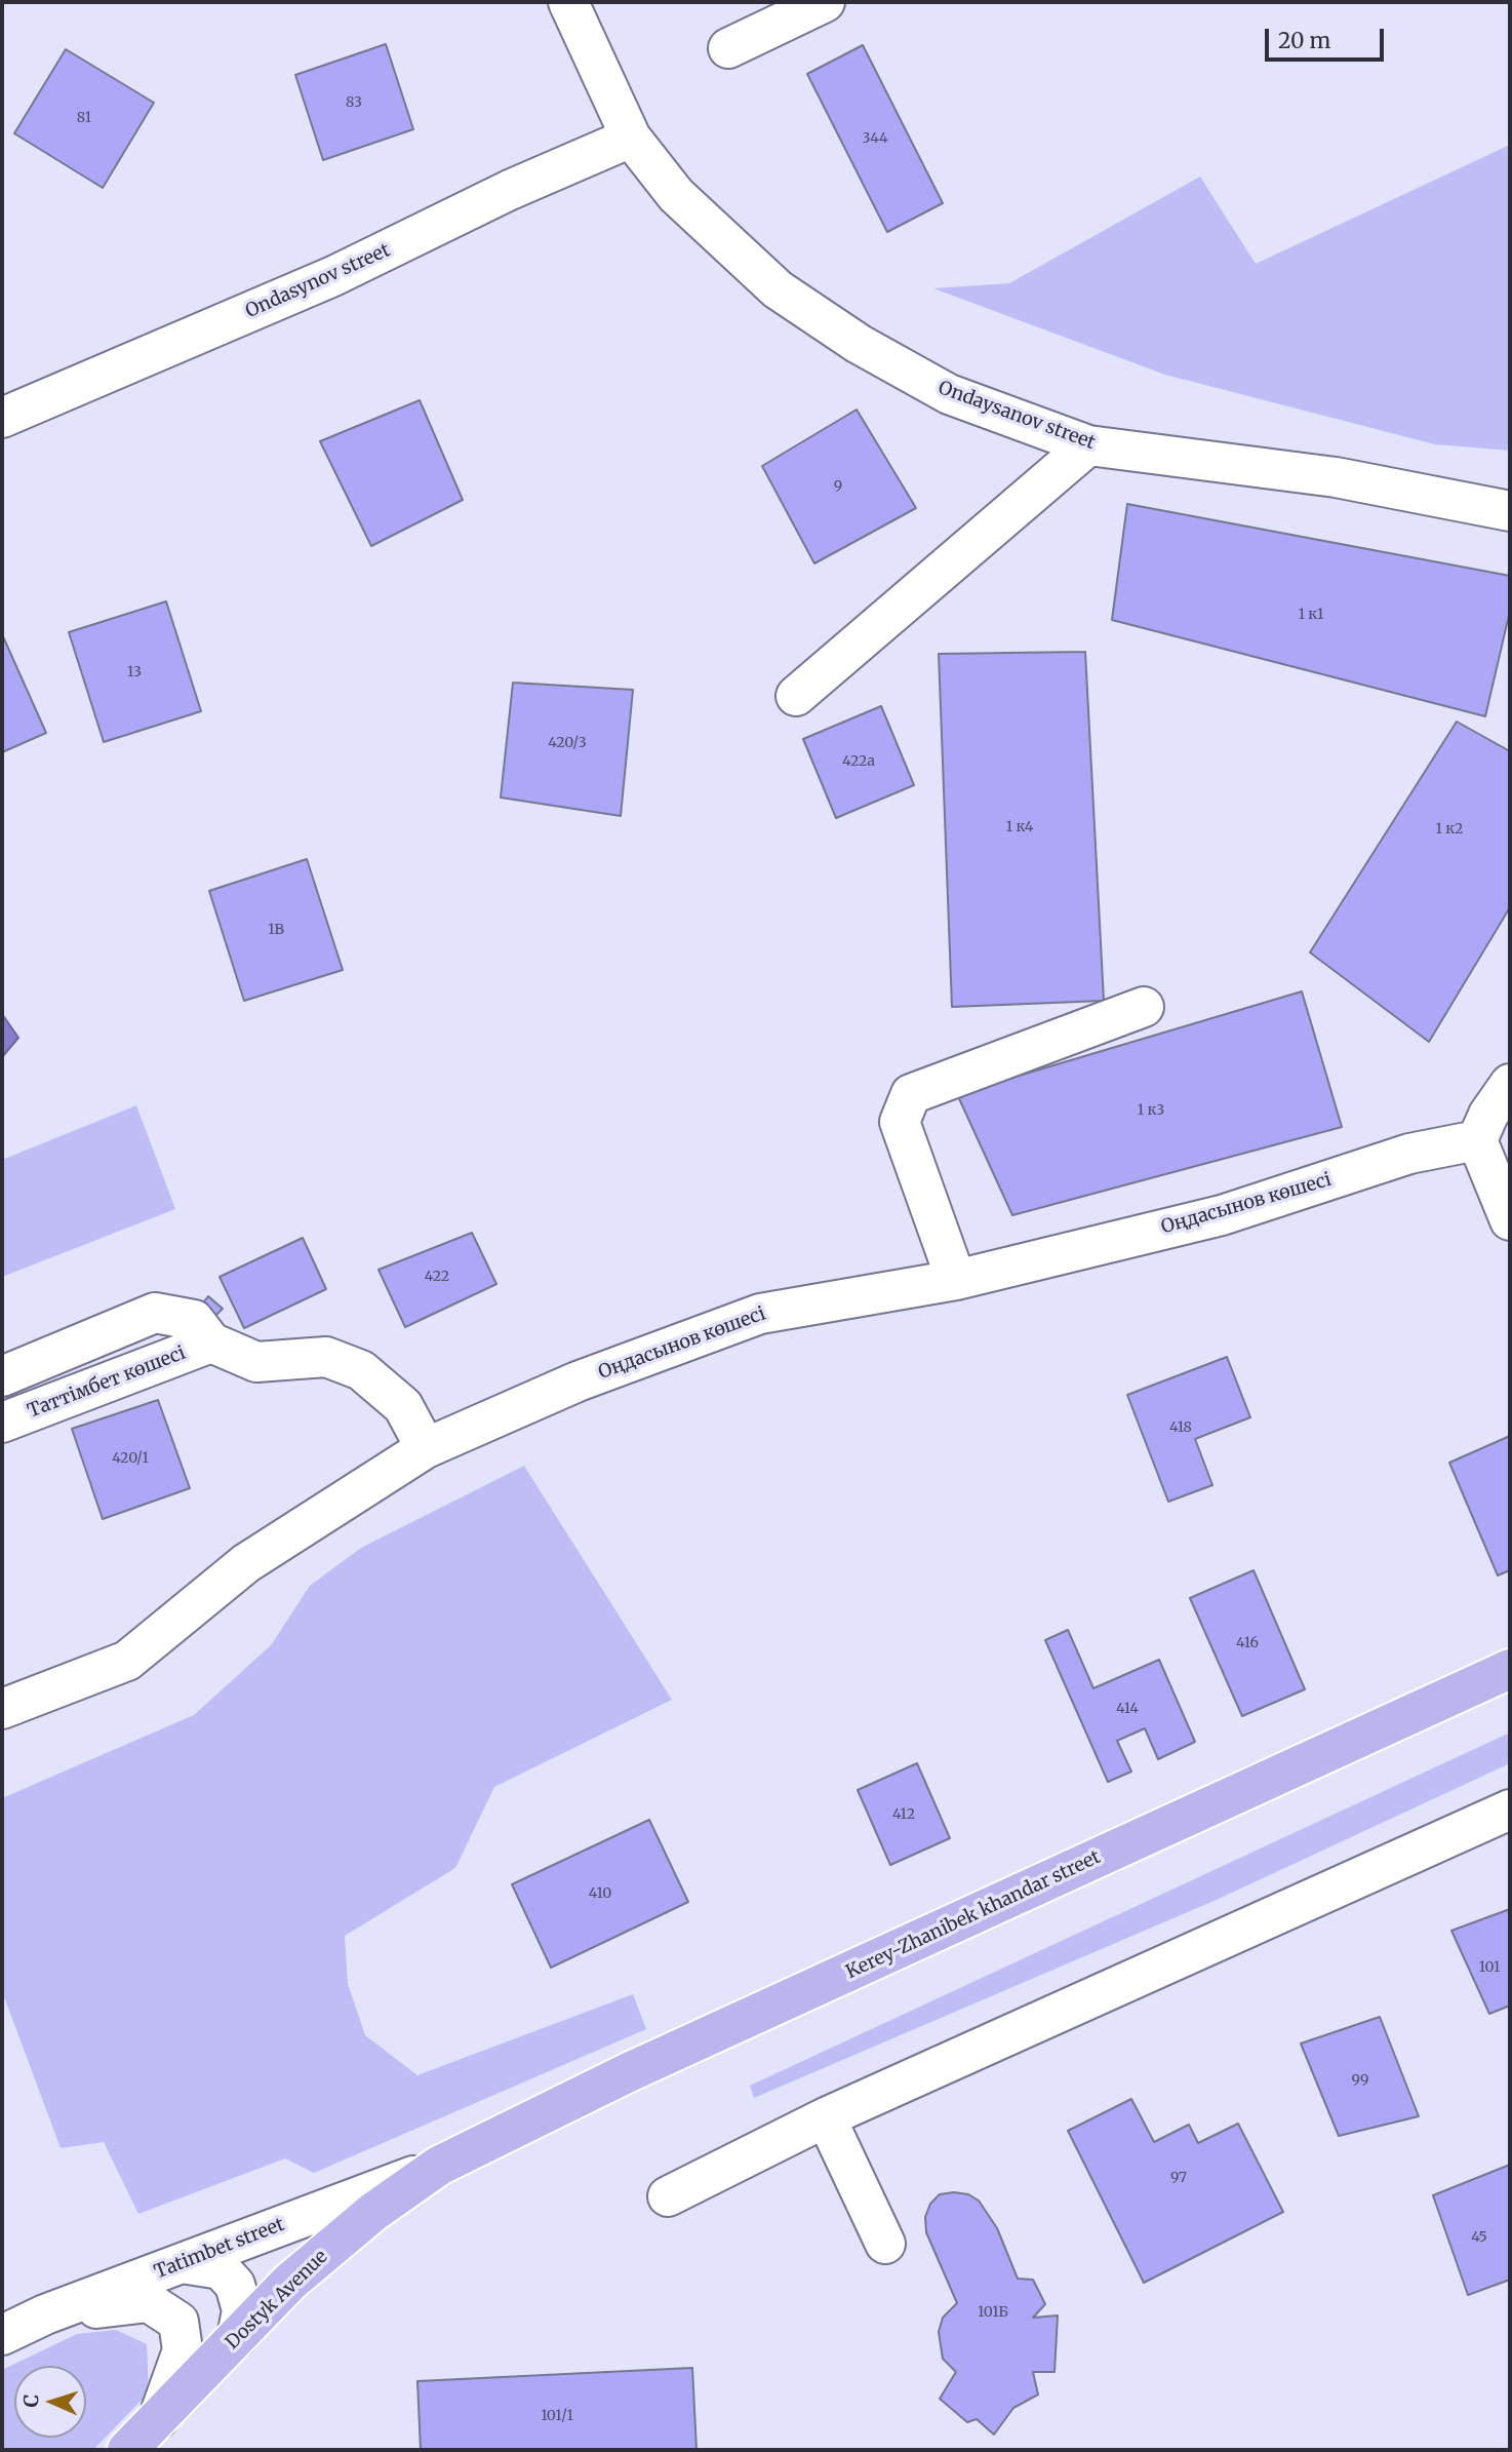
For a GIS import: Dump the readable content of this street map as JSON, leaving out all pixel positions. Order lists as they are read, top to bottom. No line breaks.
{"streets":{"main road":["Kerey-Zhanibek khandar street","Dostyk Avenue"],"street":["Ondasynov street","Ondaysanov street","Оңдасынов көшесі","Таттімбет көшесі","Tatimbet street"]},"crossings":[["Ondasynov street","Ondaysanov street"],["Kerey-Zhanibek khandar street","Tatimbet street"],["Kerey-Zhanibek khandar street","Dostyk Avenue"],["Tatimbet street","Dostyk Avenue"]],"house_numbers":["83","81","344","9","1 к1","13","420/3","422а","1 к4","1 к2","1B","1 к3","422","418","420/1","416","414","412","410","101","99","97","45","101Б","101/1"],"scale_bar":"20 m","north":"left"}
